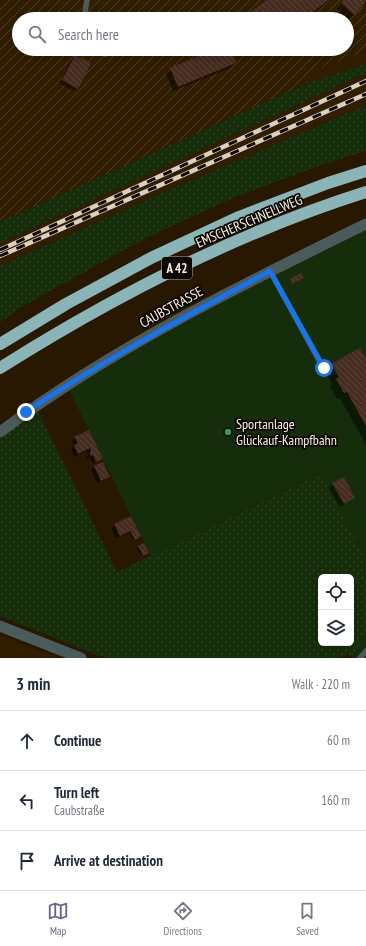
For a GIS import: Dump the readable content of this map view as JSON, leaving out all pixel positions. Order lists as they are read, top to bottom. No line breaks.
{"streets":{"highway":["EMSCHERSCHNELLWEG","A 42"],"street":["CAUBSTRASSE"]},"places":["Sportanlage Glückauf-Kampfbahn"],"page":{"search":"Search here","heading":["3 min","Walk · 220 m"],"list":[["Continue","60 m"],["Turn left","Caubstraße","160 m"],"Arrive at destination"],"nav":["Map","Directions","Saved"]}}
